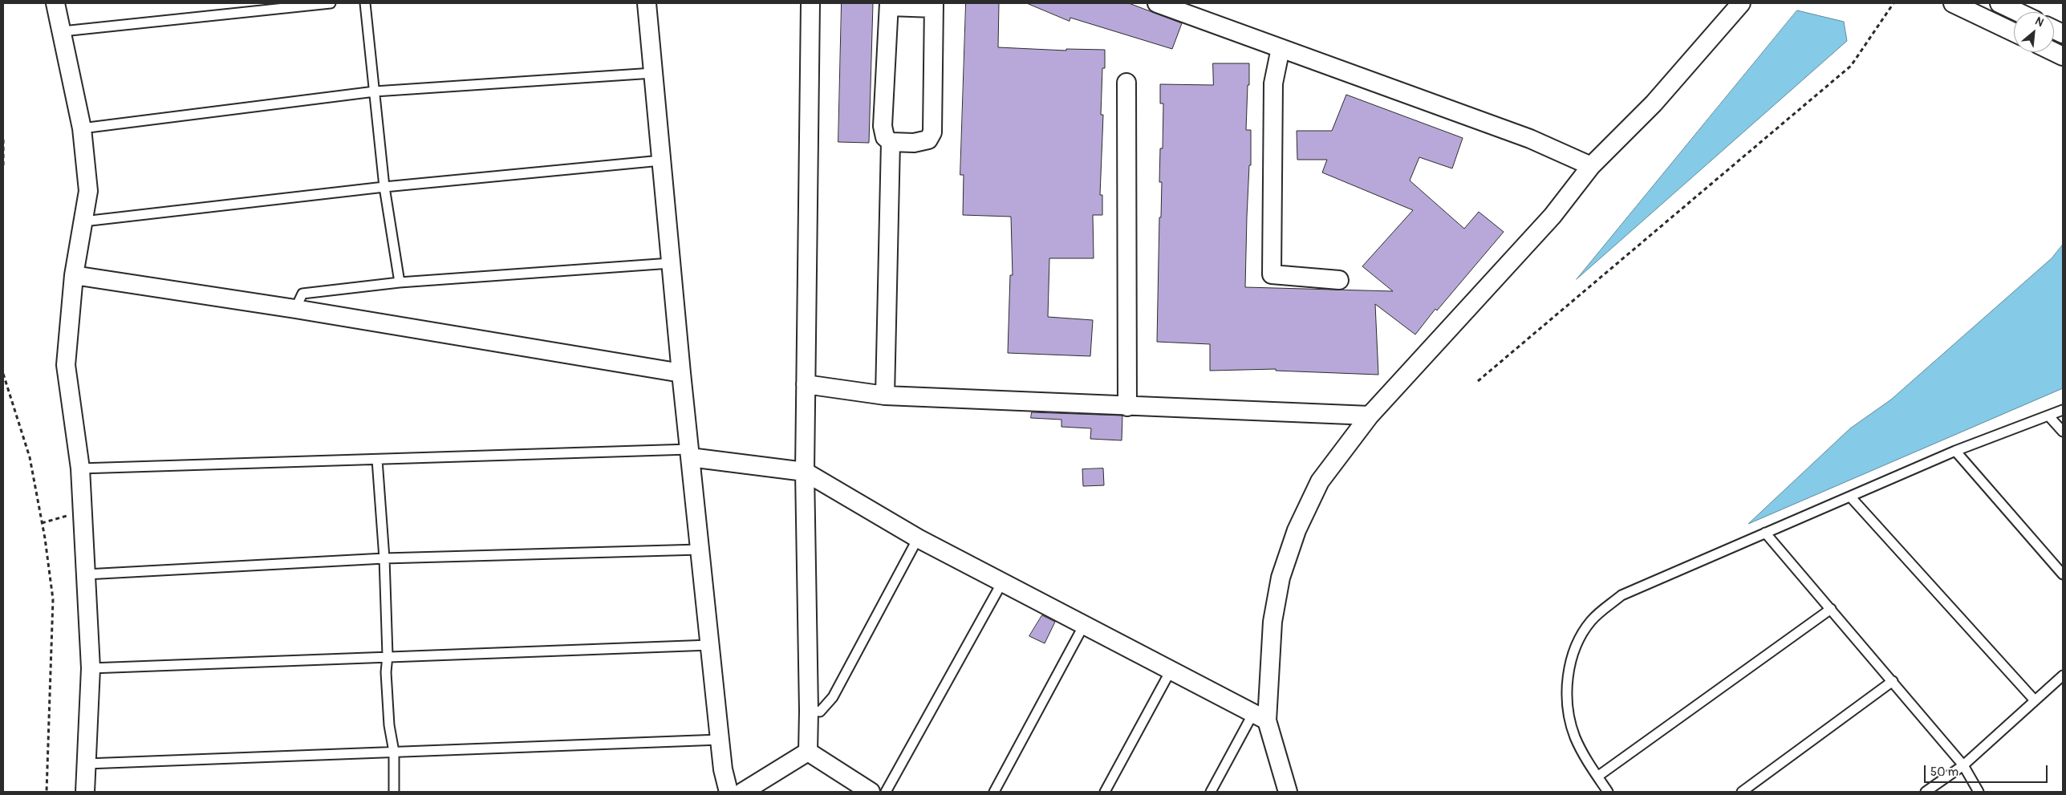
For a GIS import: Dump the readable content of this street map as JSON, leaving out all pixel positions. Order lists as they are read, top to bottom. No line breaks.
{"scale_bar":"50 m","north":"top right"}
